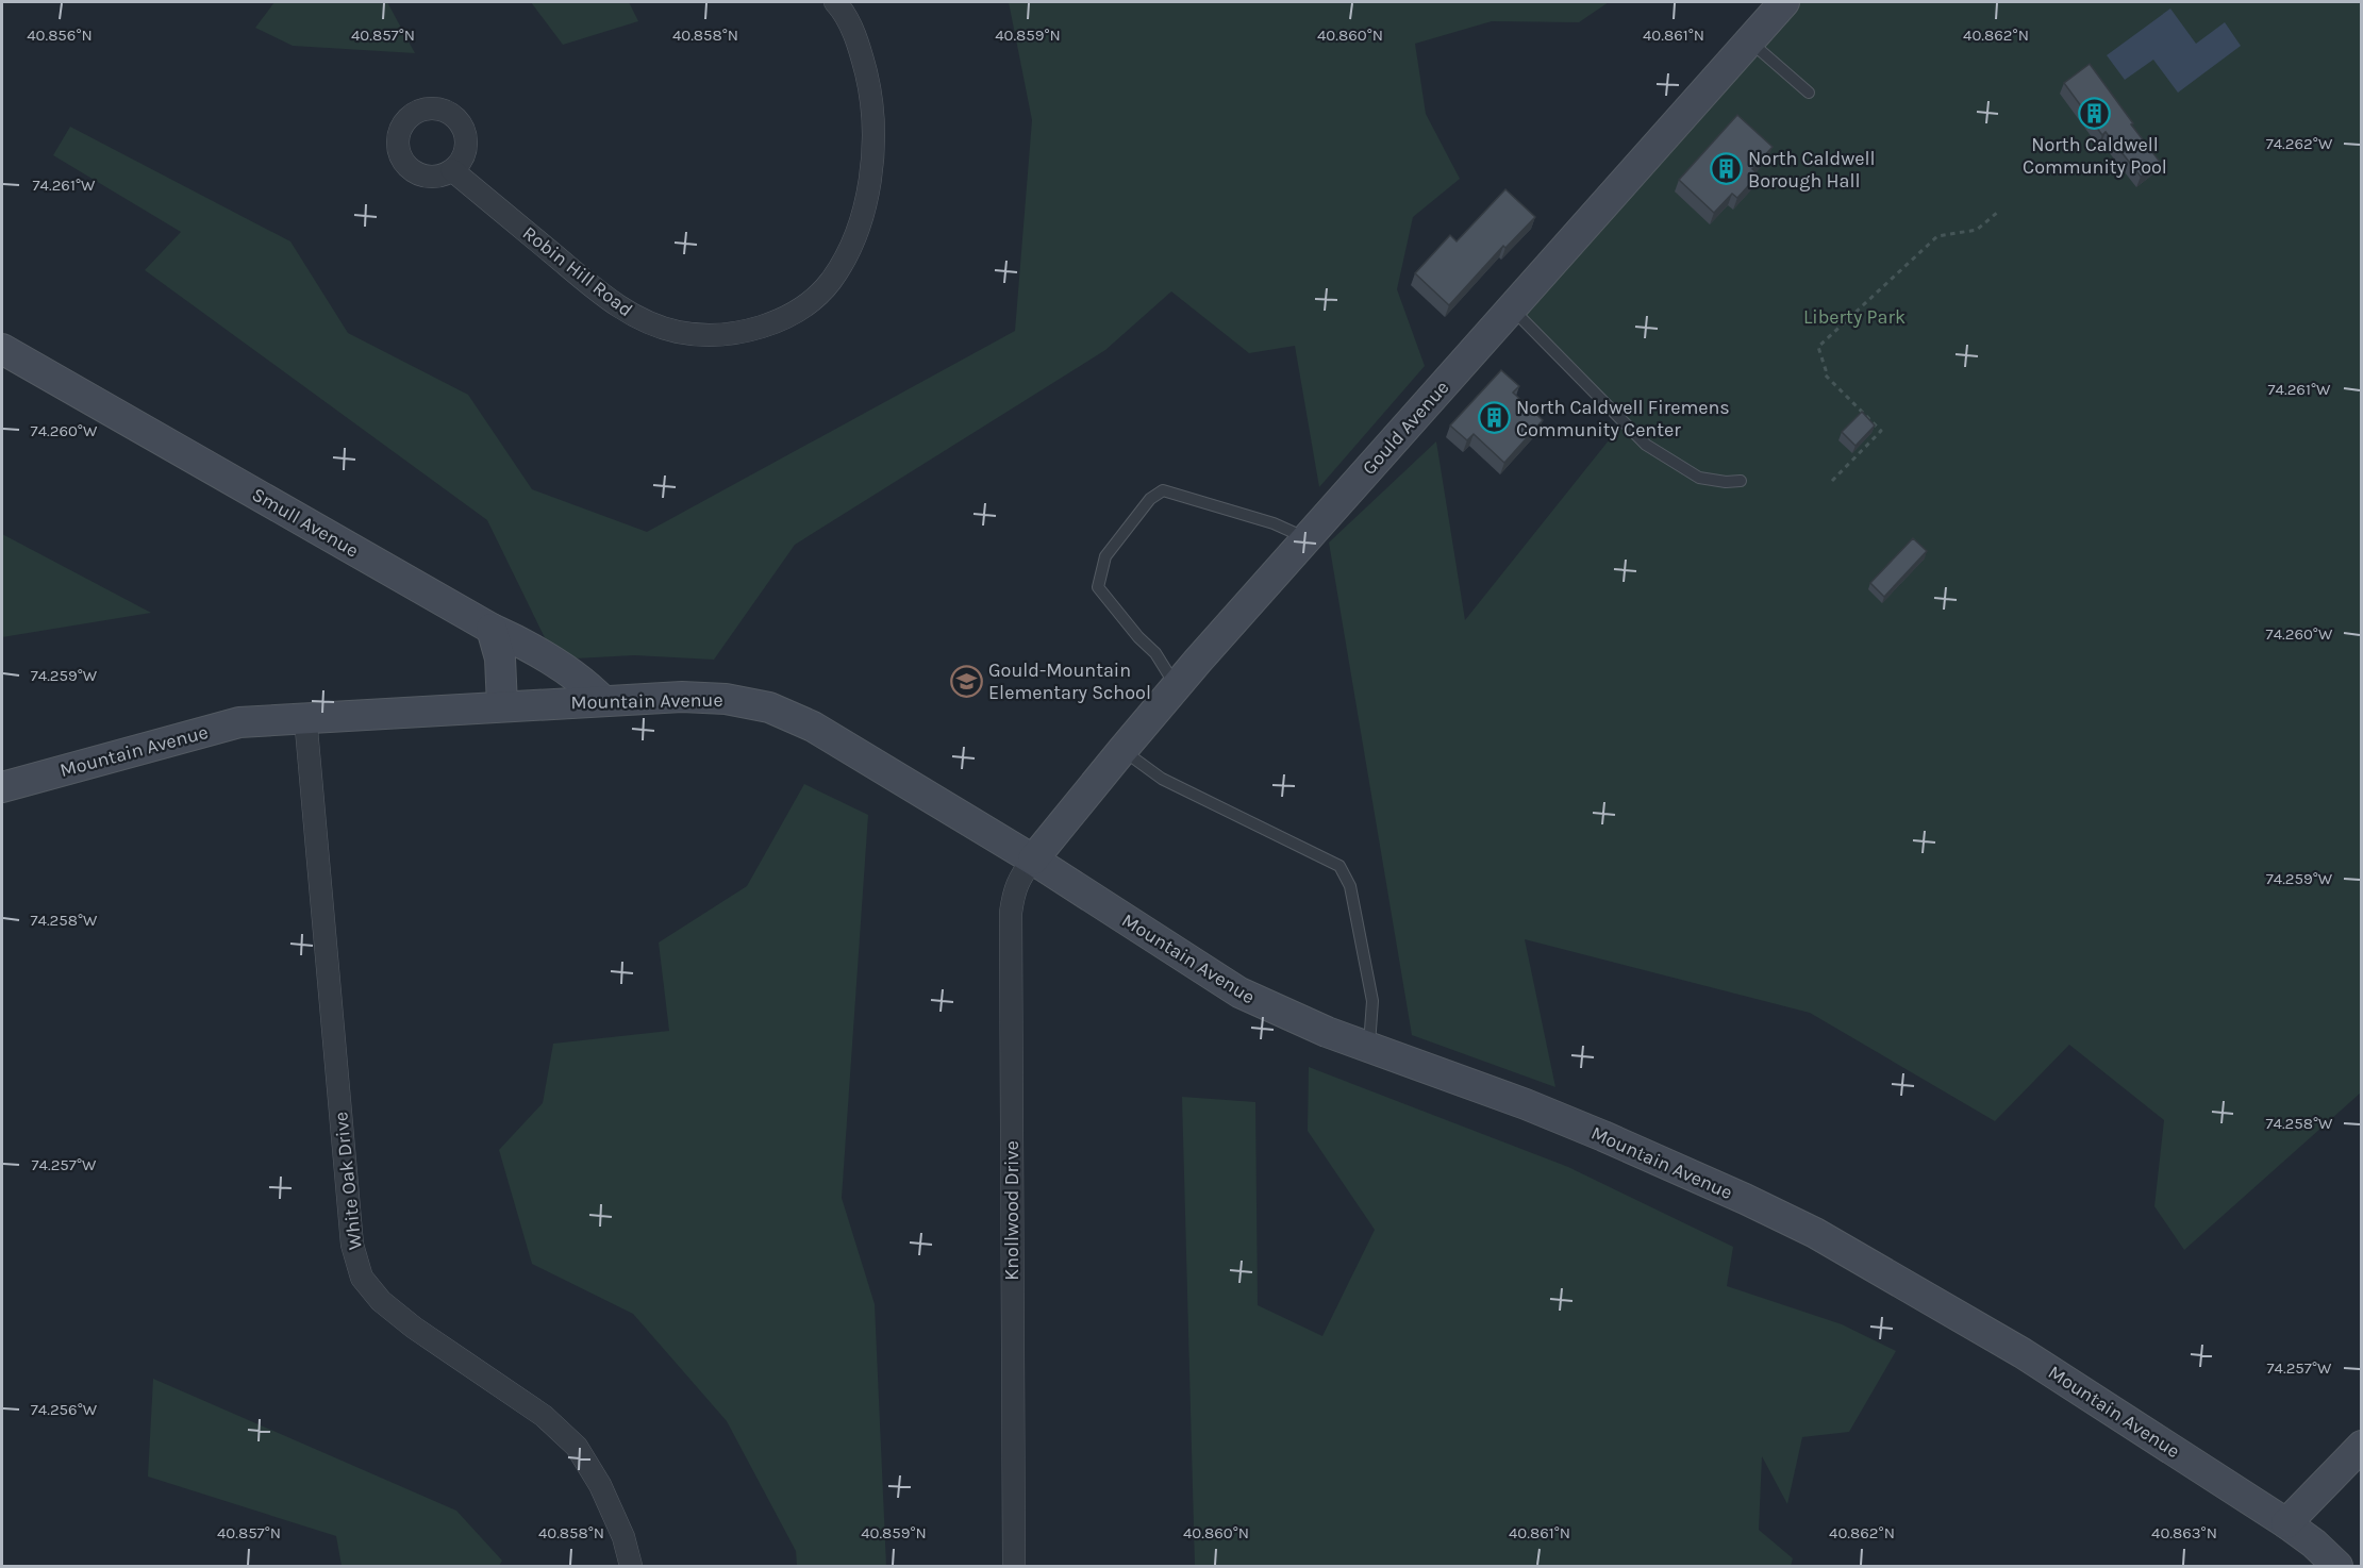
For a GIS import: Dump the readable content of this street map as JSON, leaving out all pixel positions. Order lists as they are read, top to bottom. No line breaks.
{"streets":{"street":["Robin Hill Road","Gould Avenue","Smull Avenue","Mountain Avenue","White Oak Drive","Knollwood Drive"]},"crossings":[["Gould Avenue","Mountain Avenue"],["Gould Avenue","Knollwood Drive"],["Smull Avenue","Mountain Avenue"],["Mountain Avenue","White Oak Drive"],["Mountain Avenue","Knollwood Drive"]],"parks":["Liberty Park"],"places":{"building":["North Caldwell Community Pool","North Caldwell Borough Hall","North Caldwell Firemens Community Center"],"school or university":["Gould-Mountain Elementary School"]},"coordinates":["40.856°N","40.857°N","40.858°N","40.859°N","40.860°N","40.861°N","40.862°N","74.262°W","74.261°W","74.260°W","74.259°W","74.258°W","74.257°W","74.256°W","40.863°N"]}
